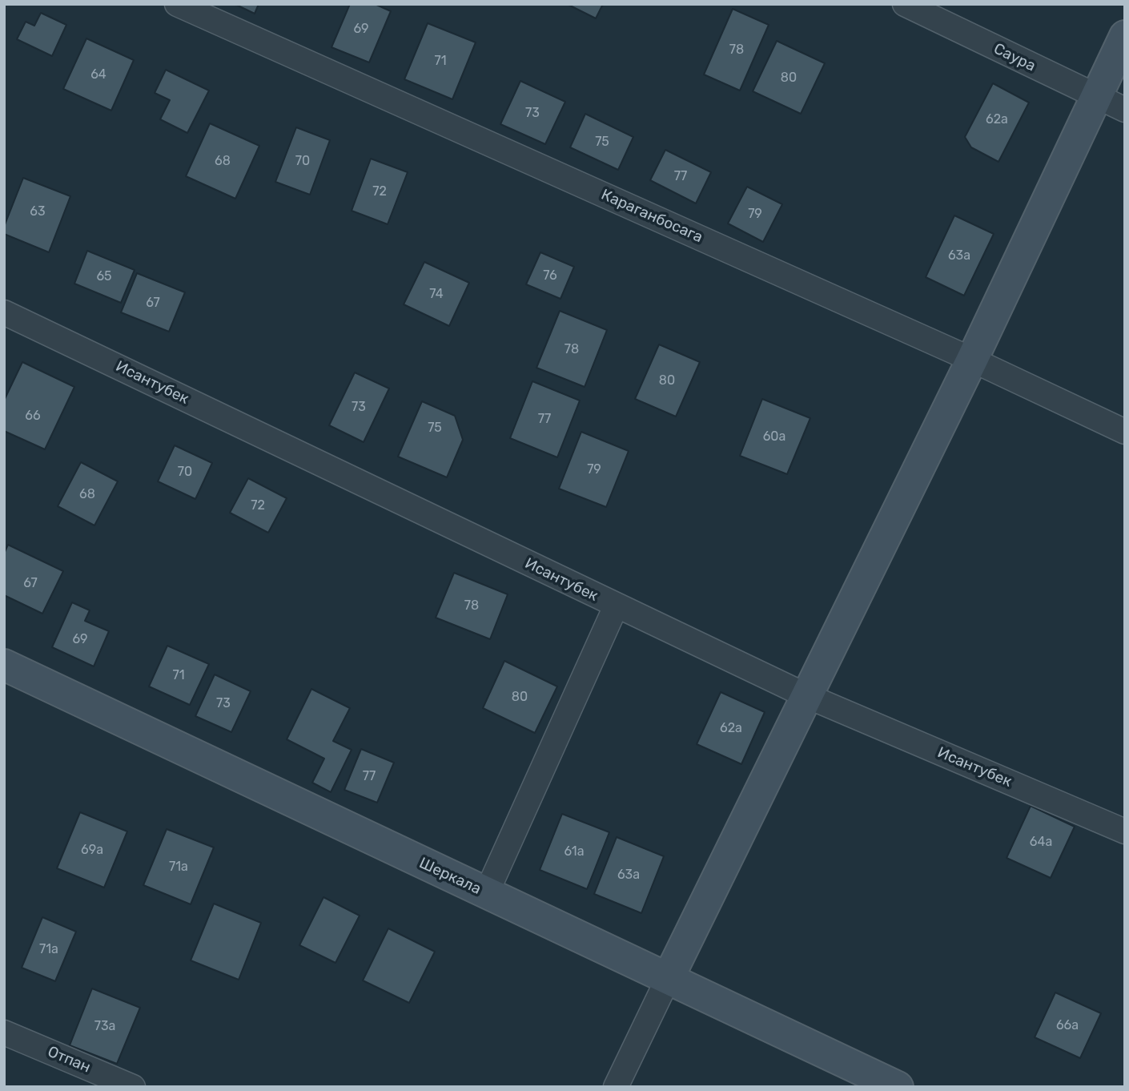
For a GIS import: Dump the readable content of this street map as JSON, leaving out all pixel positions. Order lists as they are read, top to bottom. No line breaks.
{"streets":{"street":["Саура","Караганбосага","Исантубек","Шеркала","Отпан"]},"house_numbers":["69","78","71","64","80","73","62а","75","68","70","77","72","63","79","63а","76","65","74","67","78","80","73","66","77","75","60а","79","70","68","72","67","78","69","71","80","73","62а","77","64а","69а","61а","71а","63а","71а","66а","73а"]}
